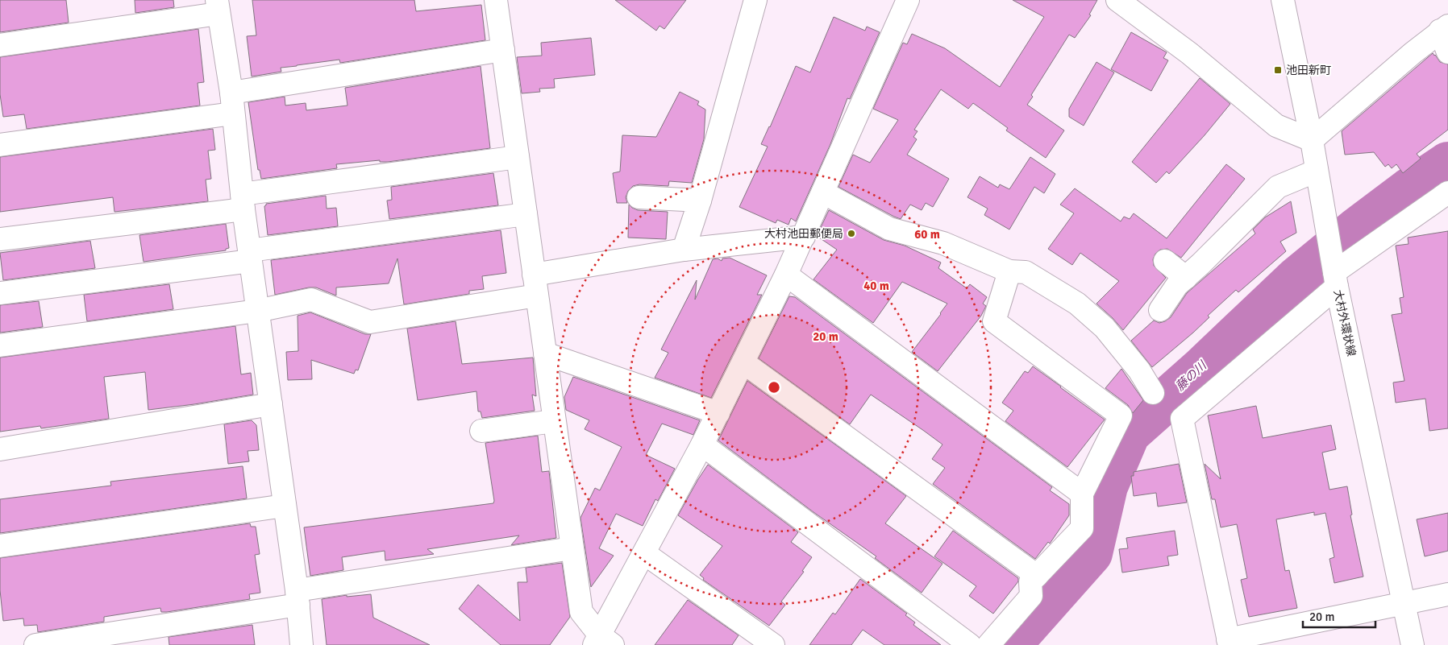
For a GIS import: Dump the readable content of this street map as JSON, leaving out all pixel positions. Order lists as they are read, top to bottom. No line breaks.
{"streets":{"street":["大村外環状線"]},"water":["藤の川"],"places":{"transit":["池田新町"],"other":["大村池田郵便局"]},"scale_bar":"20 m","rings":["60 m","40 m","20 m"]}
